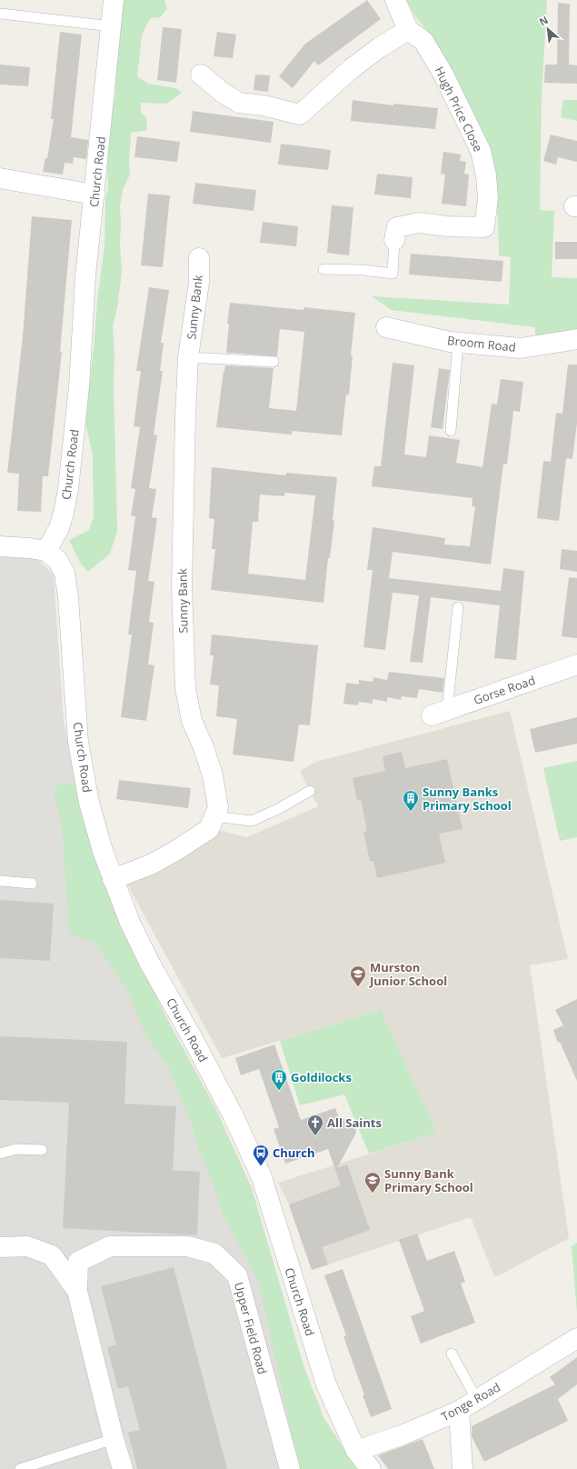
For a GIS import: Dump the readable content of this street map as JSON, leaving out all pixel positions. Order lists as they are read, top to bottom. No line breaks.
{"streets":{"street":["Hugh Price Close","Church Road","Sunny Bank","Broom Road","Gorse Road","Upper Field Road","Tonge Road"]},"crossings":[["Church Road","Sunny Bank"],["Church Road","Tonge Road"]],"places":{"building":["Sunny Banks Primary School","Goldilocks"],"school or university":["Murston Junior School","Sunny Bank Primary School"],"church":["All Saints"],"bus stop":["Church"]},"north":"top left"}
